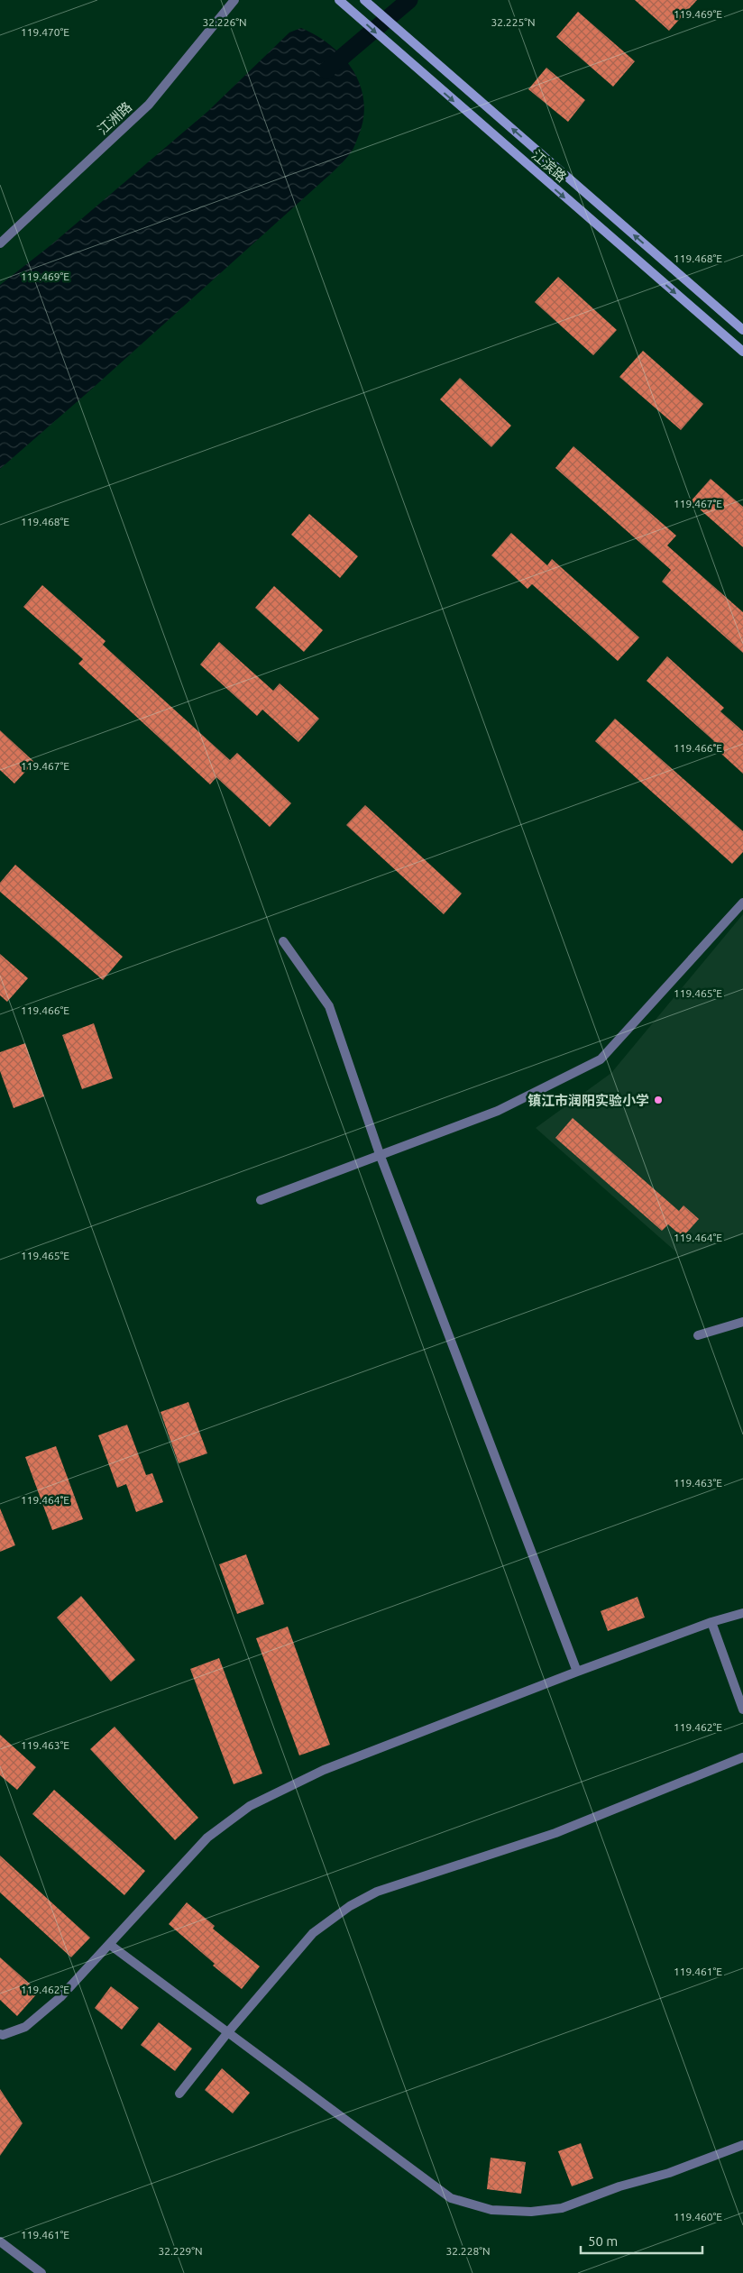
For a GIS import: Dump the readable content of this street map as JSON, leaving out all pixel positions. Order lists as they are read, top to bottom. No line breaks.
{"streets":{"main road":["江滨路"],"street":["江洲路"]},"places":["镇江市润阳实验小学"],"scale_bar":"50 m","coordinates":["119.469°E","32.226°N","32.225°N","119.470°E","119.468°E","119.467°E","119.466°E","119.465°E","119.464°E","119.463°E","119.462°E","119.461°E","119.460°E","32.229°N","32.228°N"]}
